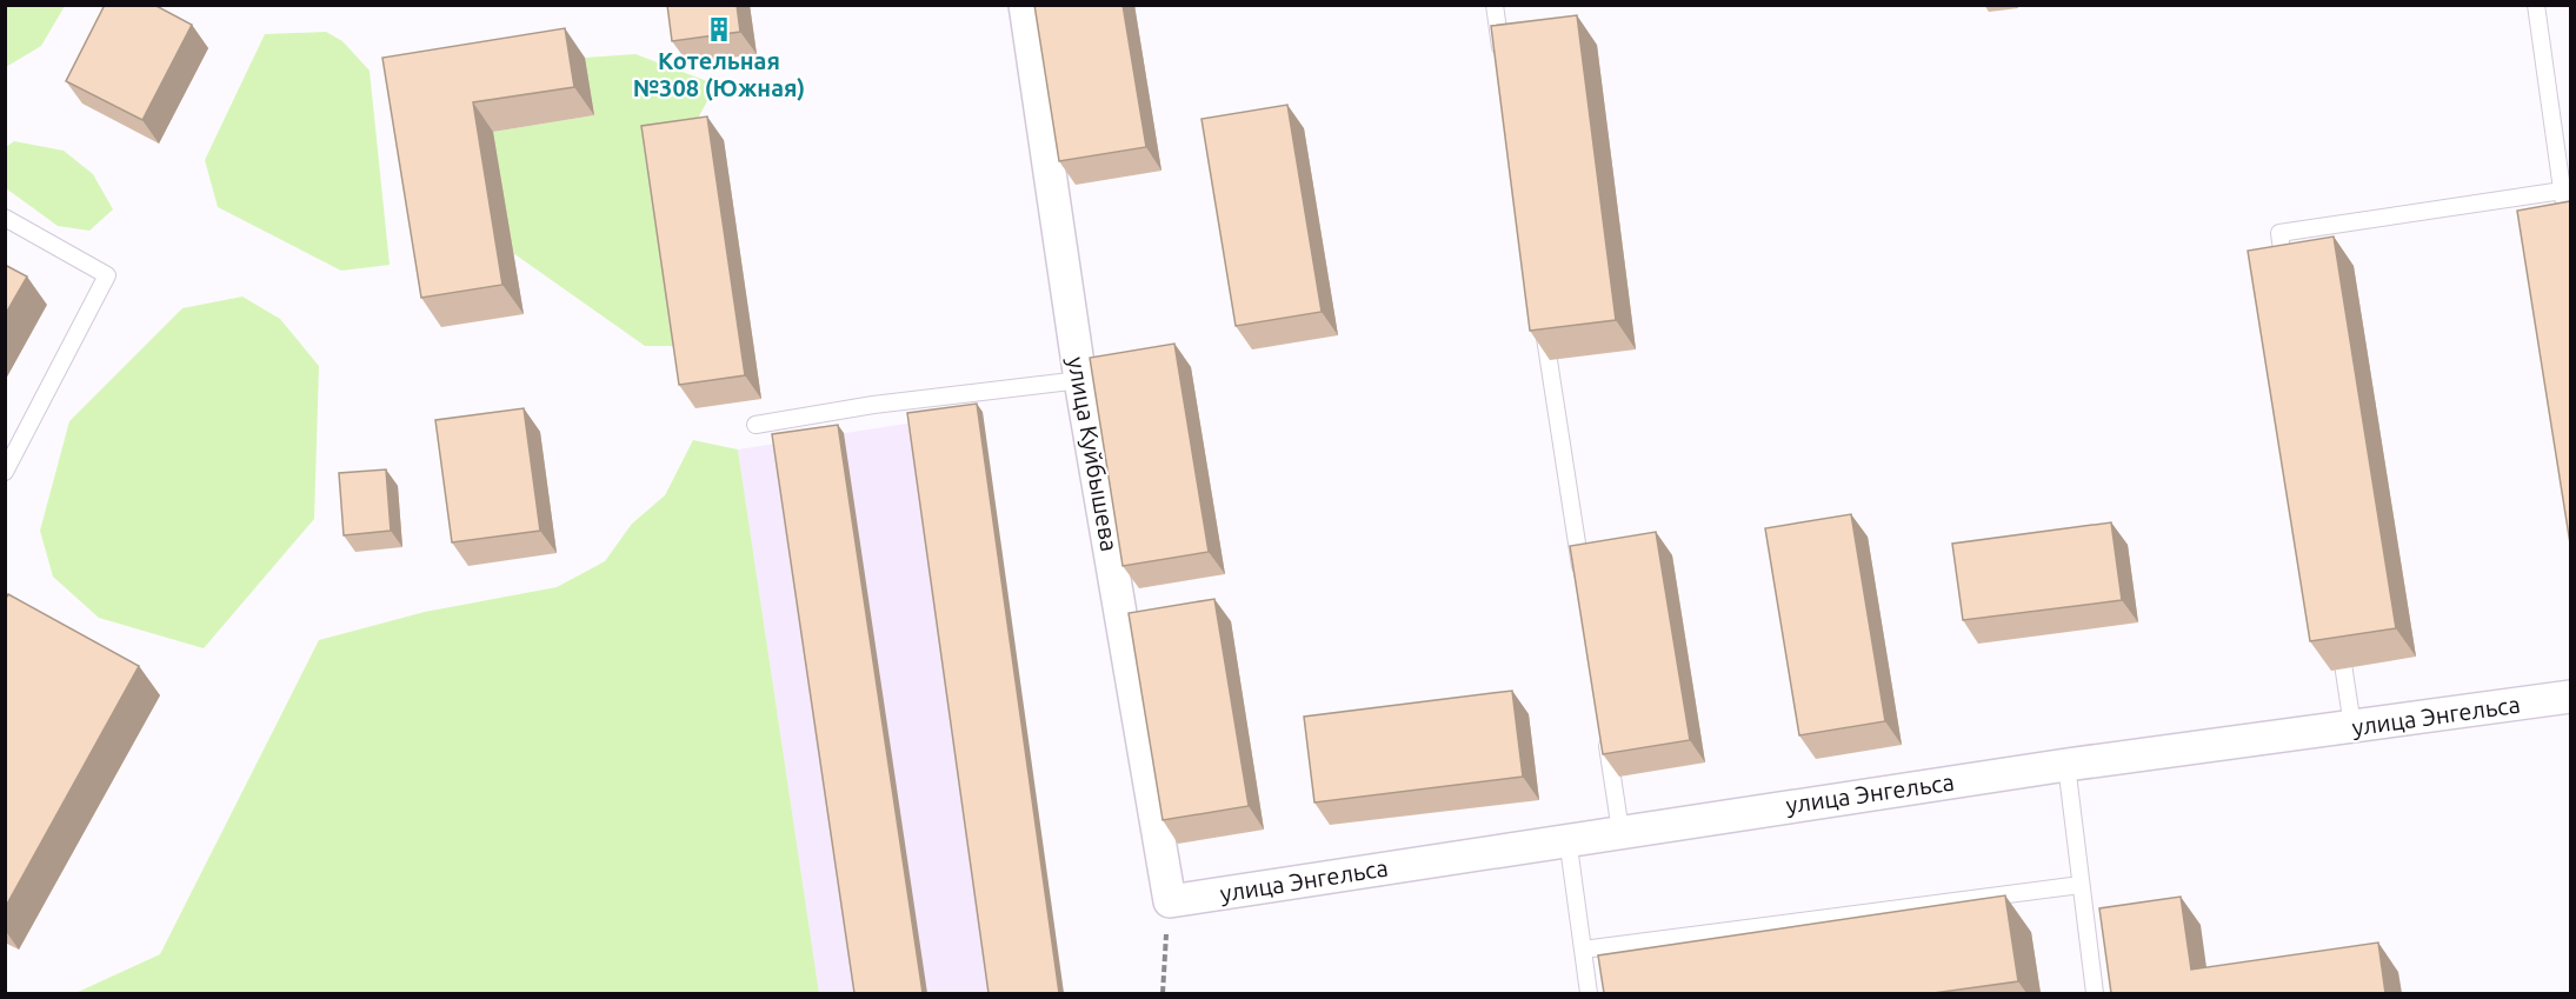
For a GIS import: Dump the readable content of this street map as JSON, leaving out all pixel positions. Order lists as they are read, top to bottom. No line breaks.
{"streets":{"street":["улица Куйбышева","улица Энгельса"]},"crossings":[["улица Куйбышева","улица Энгельса"]],"places":{"building":["Котельная №308 (Южная)"]}}
